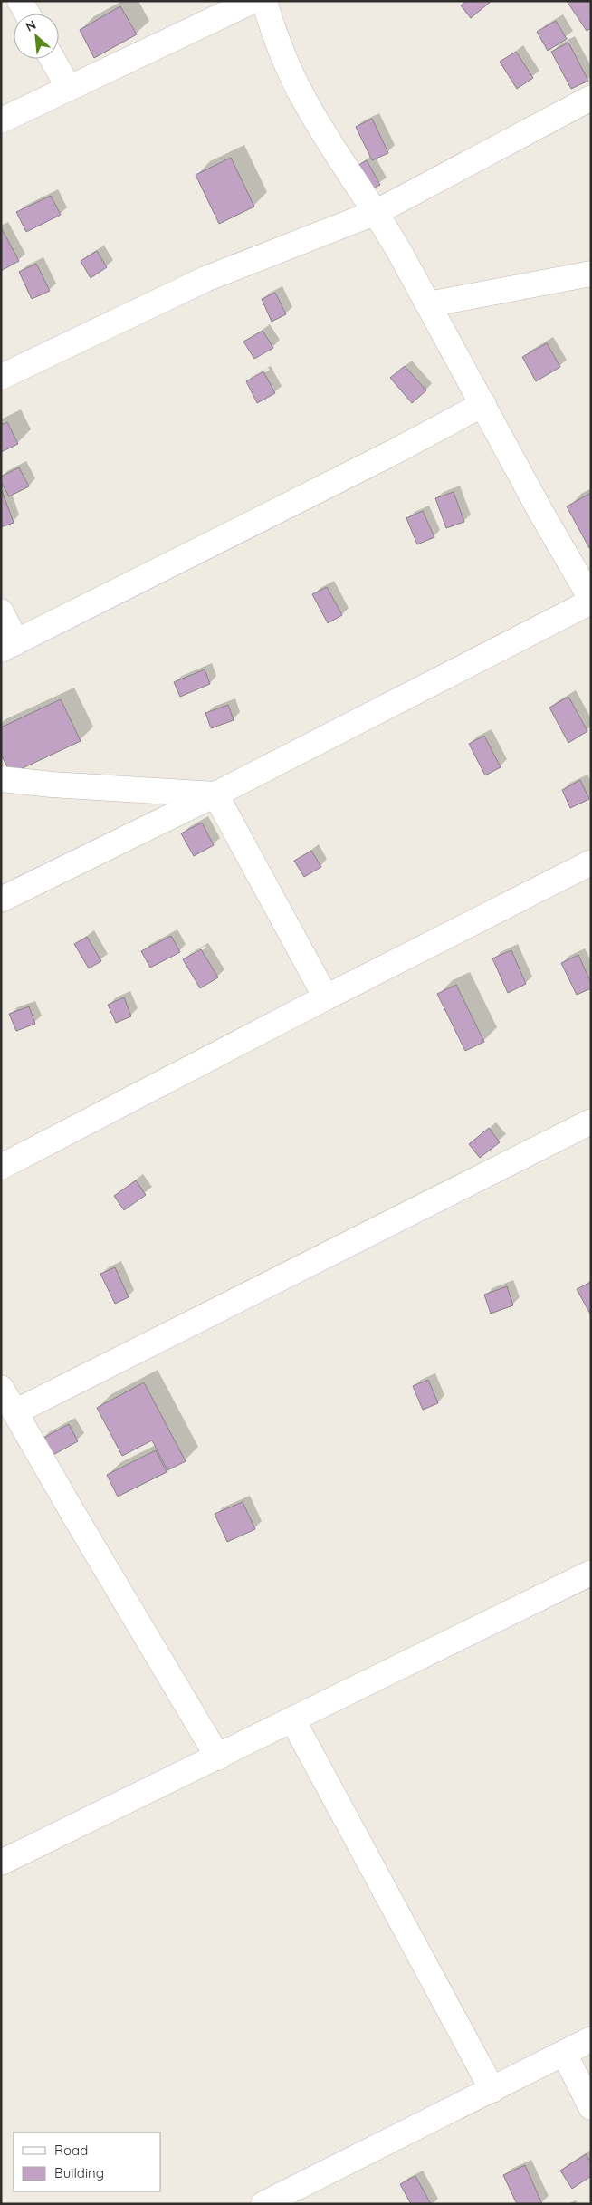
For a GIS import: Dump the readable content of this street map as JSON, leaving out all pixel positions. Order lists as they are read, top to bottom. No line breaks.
{"legend":["Road","Building"],"north":"top left"}
